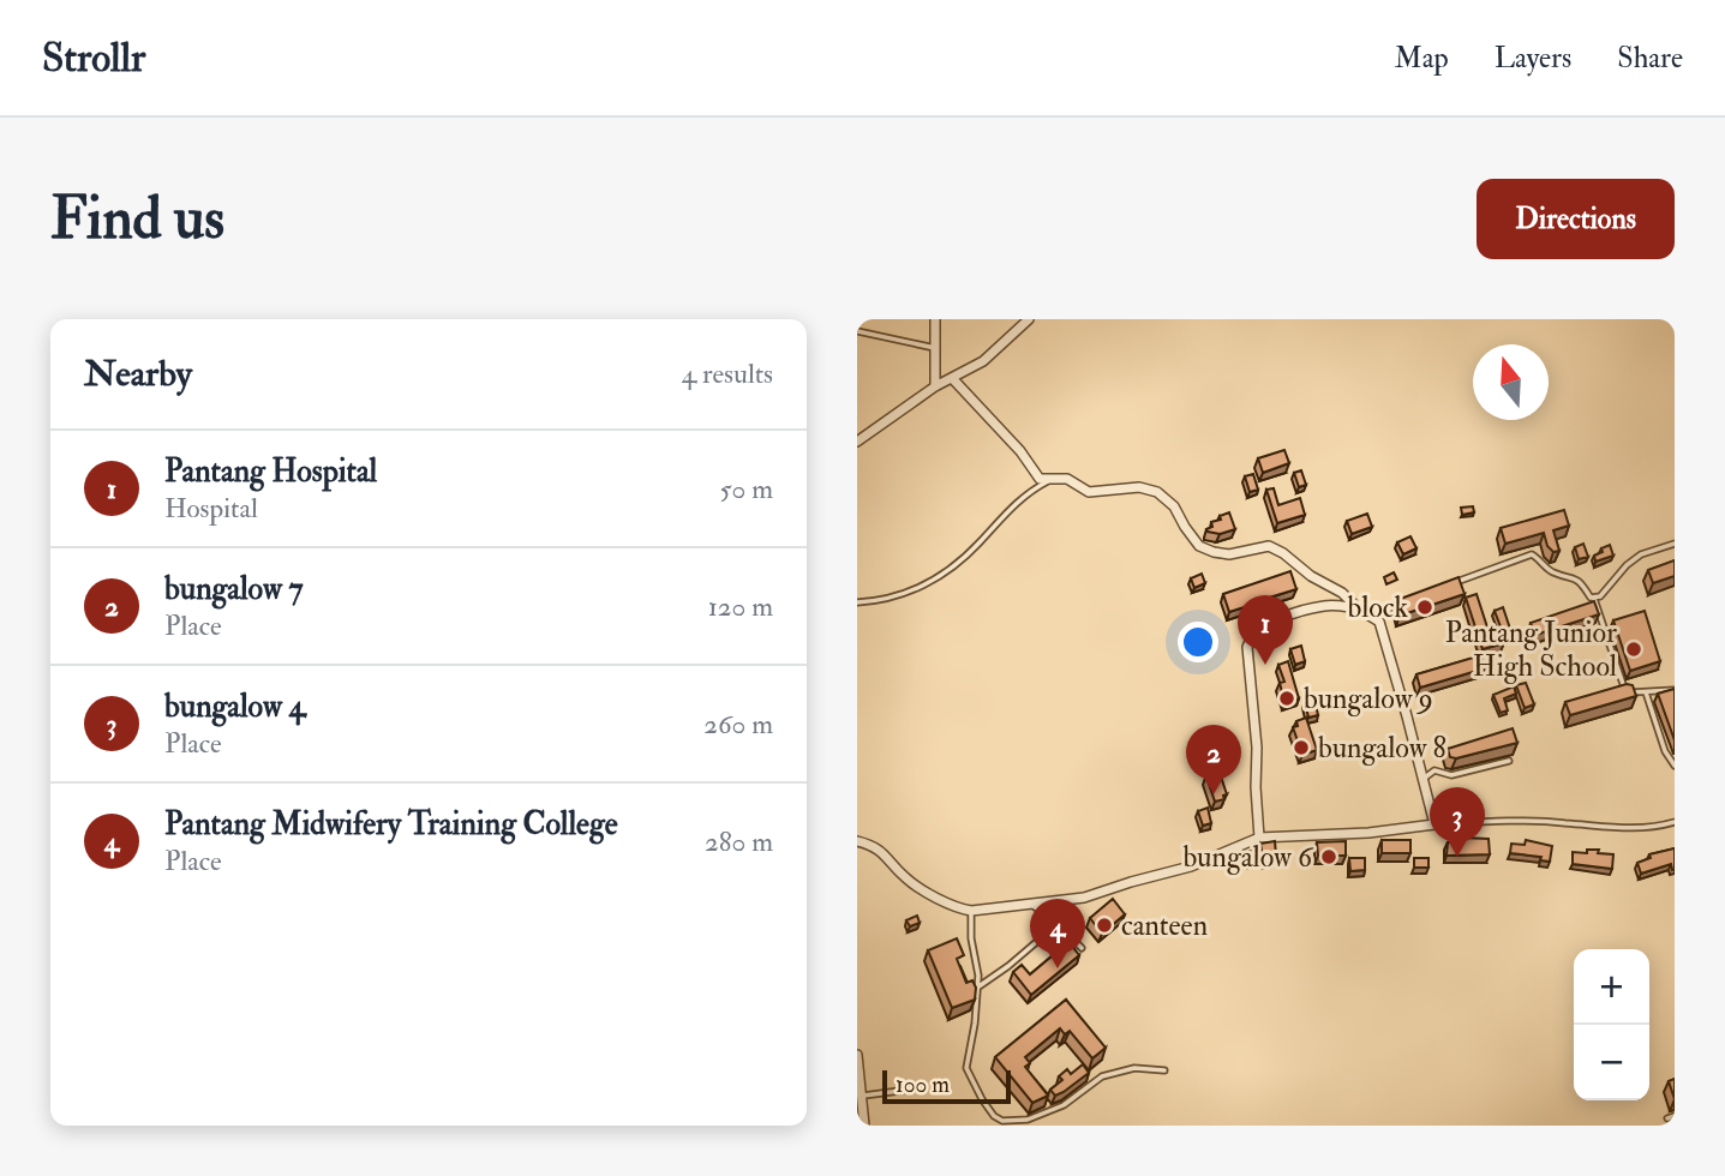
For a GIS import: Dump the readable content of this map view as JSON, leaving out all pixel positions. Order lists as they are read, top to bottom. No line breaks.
{"places":["block","Pantang Junior High School","bungalow 9","bungalow 8","bungalow 6","canteen"],"scale_bar":"100 m","north":"top","page":{"header":"Strollr","nav":["Map","Layers","Share"],"buttons":"Directions","title":"Find us","heading":["Nearby","4 results"],"list":[{"mark":"1","name":"Pantang Hospital","note":"Hospital","value":"50 m"},{"mark":"2","name":"bungalow 7","note":"Place","value":"120 m"},{"mark":"3","name":"bungalow 4","note":"Place","value":"260 m"},{"mark":"4","name":"Pantang Midwifery Training College","note":"Place","value":"280 m"}],"pins":["1","2","3","4"],"map_buttons":["+","−"],"scale":"100 m"}}
